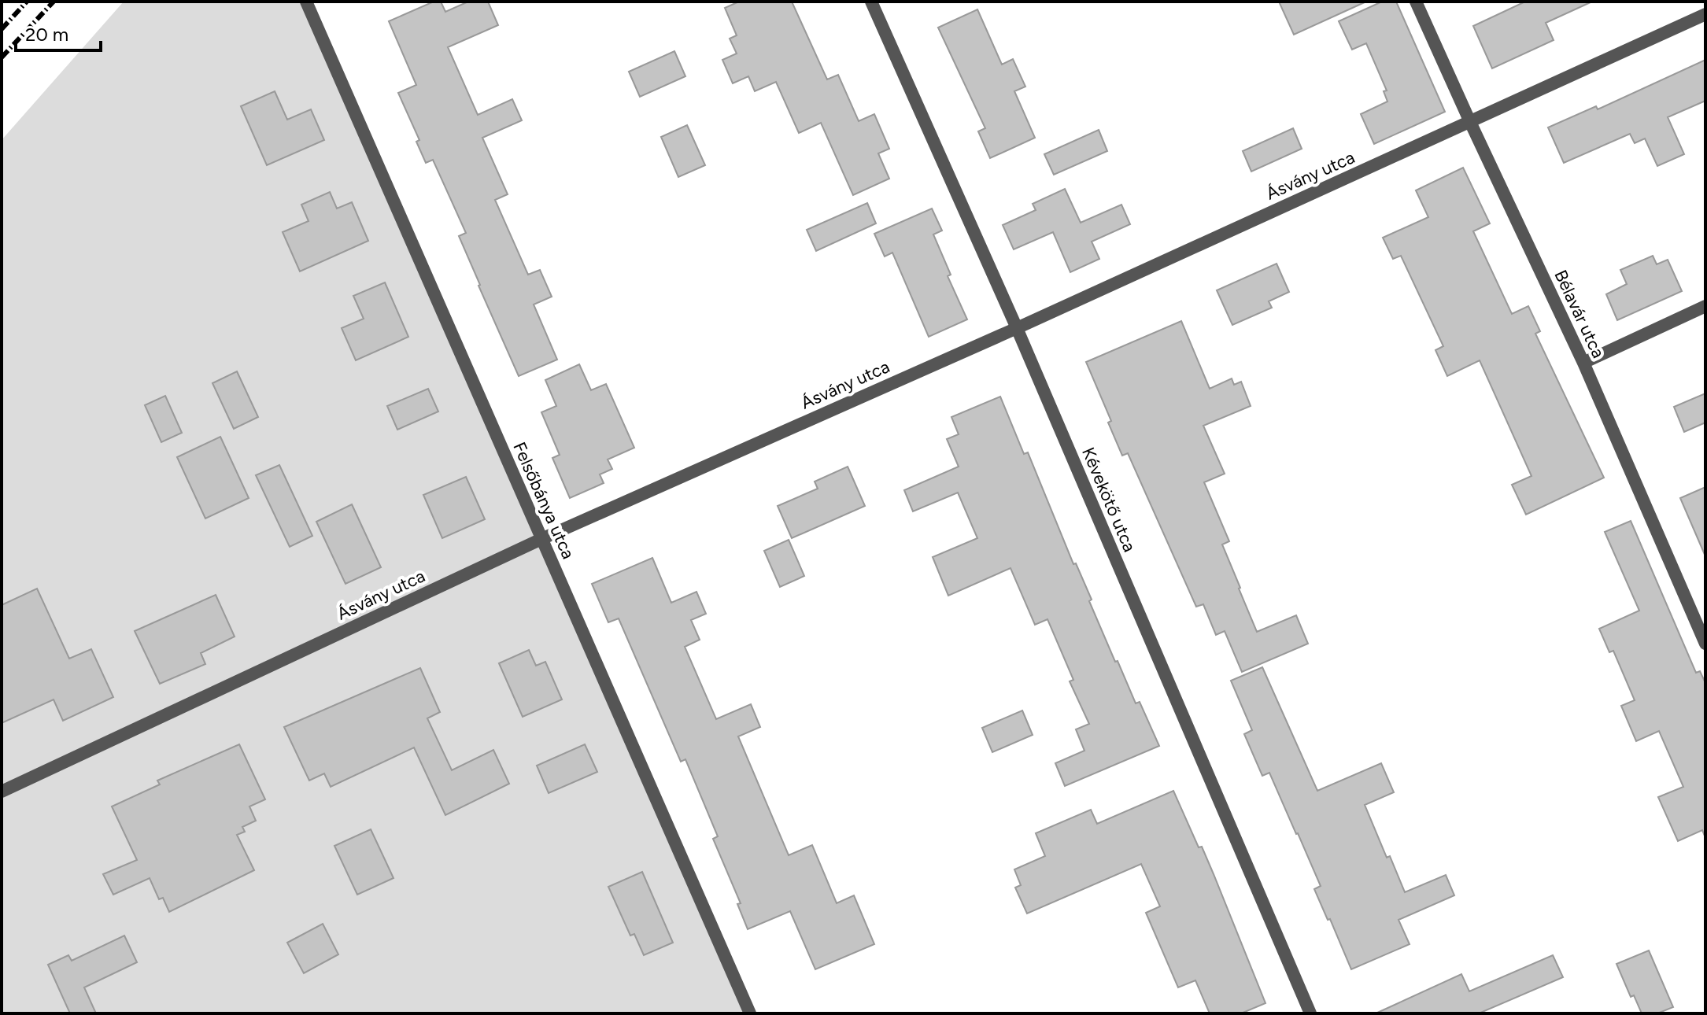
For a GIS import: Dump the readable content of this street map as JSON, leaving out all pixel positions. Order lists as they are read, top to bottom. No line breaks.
{"streets":{"street":["Ásvány utca","Bélavár utca","Kévekötő utca","Felsőbánya utca"]},"crossings":[["Ásvány utca","Bélavár utca"],["Ásvány utca","Kévekötő utca"],["Ásvány utca","Felsőbánya utca"]],"scale_bar":"20 m"}
